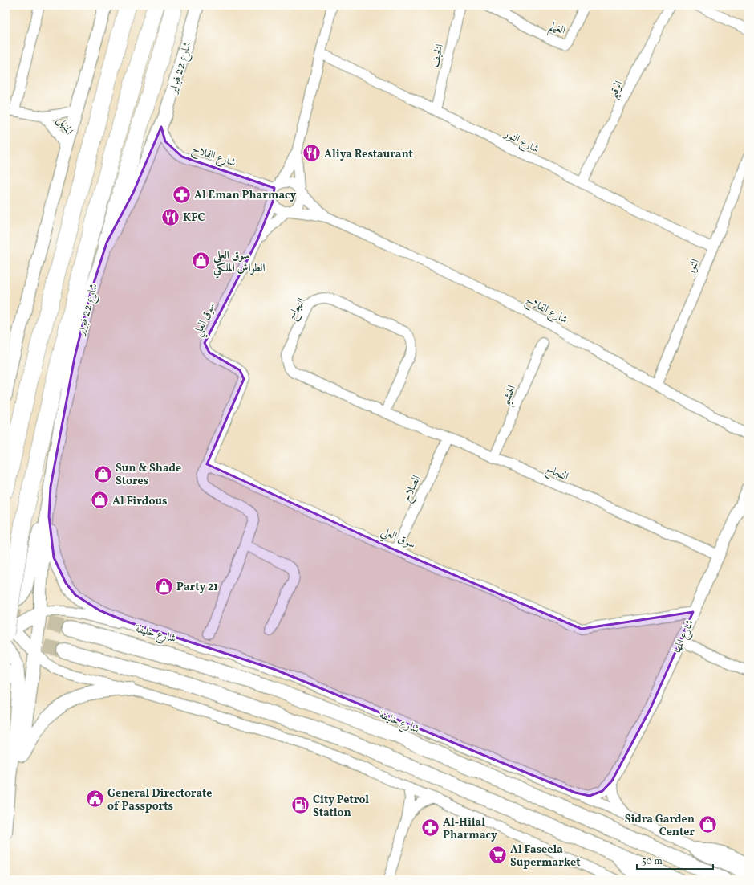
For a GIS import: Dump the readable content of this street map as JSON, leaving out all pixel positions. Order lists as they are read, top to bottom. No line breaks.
{"streets":{"highway":["شارع 22 فبراير"],"main road":["شارع خليفة"],"street":["الغيلم","الخيف","الرقيم","المنهل","شارع النور","شارع الفلاح","النور","النجاح","سوق العلي","الهشيم","الصلاح","شارع المها"]},"crossings":[["الخيف","شارع النور"],["شارع 22 فبراير","شارع الفلاح"],["شارع 22 فبراير","شارع خليفة"],["الرقيم","شارع النور"],["شارع النور","النور"],["شارع الفلاح","النور"],["شارع الفلاح","سوق العلي"],["النجاح","الهشيم"],["النجاح","الصلاح"],["النجاح","شارع المها"],["سوق العلي","الصلاح"],["سوق العلي","شارع المها"],["شارع خليفة","شارع المها"]],"places":{"restaurant":["Aliya Restaurant","KFC"],"pharmacy":["Al Eman Pharmacy","Al-Hilal Pharmacy"],"shop":["سوق العلي الطواش الملكي","Sun & Shade Stores","Al Firdous","Party 21","Sidra Garden Center"],"public building":["General Directorate of Passports"],"fuel station":["City Petrol Station"],"supermarket":["Al Faseela Supermarket"]},"scale_bar":"50 m"}
